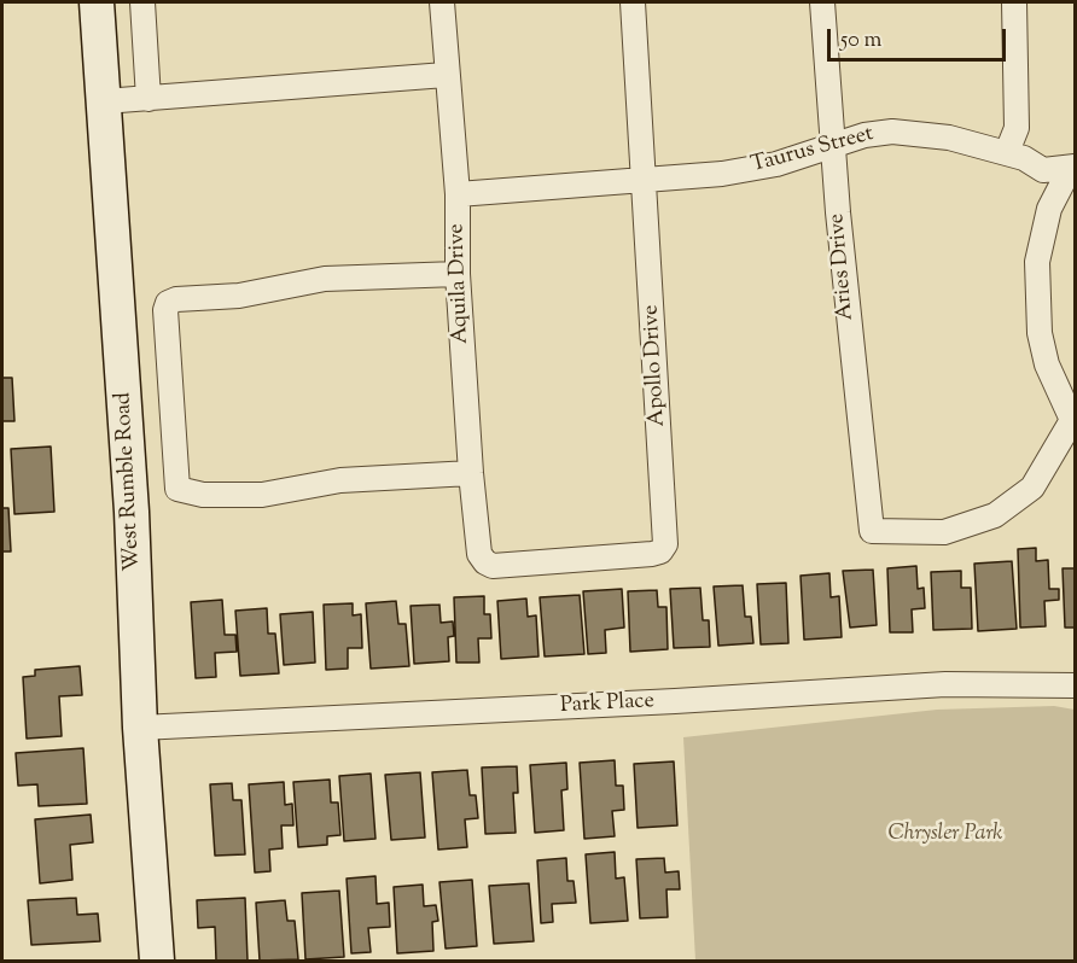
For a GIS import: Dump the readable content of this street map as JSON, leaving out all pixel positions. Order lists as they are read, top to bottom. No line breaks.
{"streets":{"street":["Taurus Street","Aries Drive","Aquila Drive","Apollo Drive","West Rumble Road","Park Place"]},"crossings":[["Taurus Street","Aries Drive"],["Taurus Street","Aquila Drive"],["Taurus Street","Apollo Drive"],["Aquila Drive","Apollo Drive"],["West Rumble Road","Park Place"]],"parks":["Chrysler Park"],"scale_bar":"50 m"}
